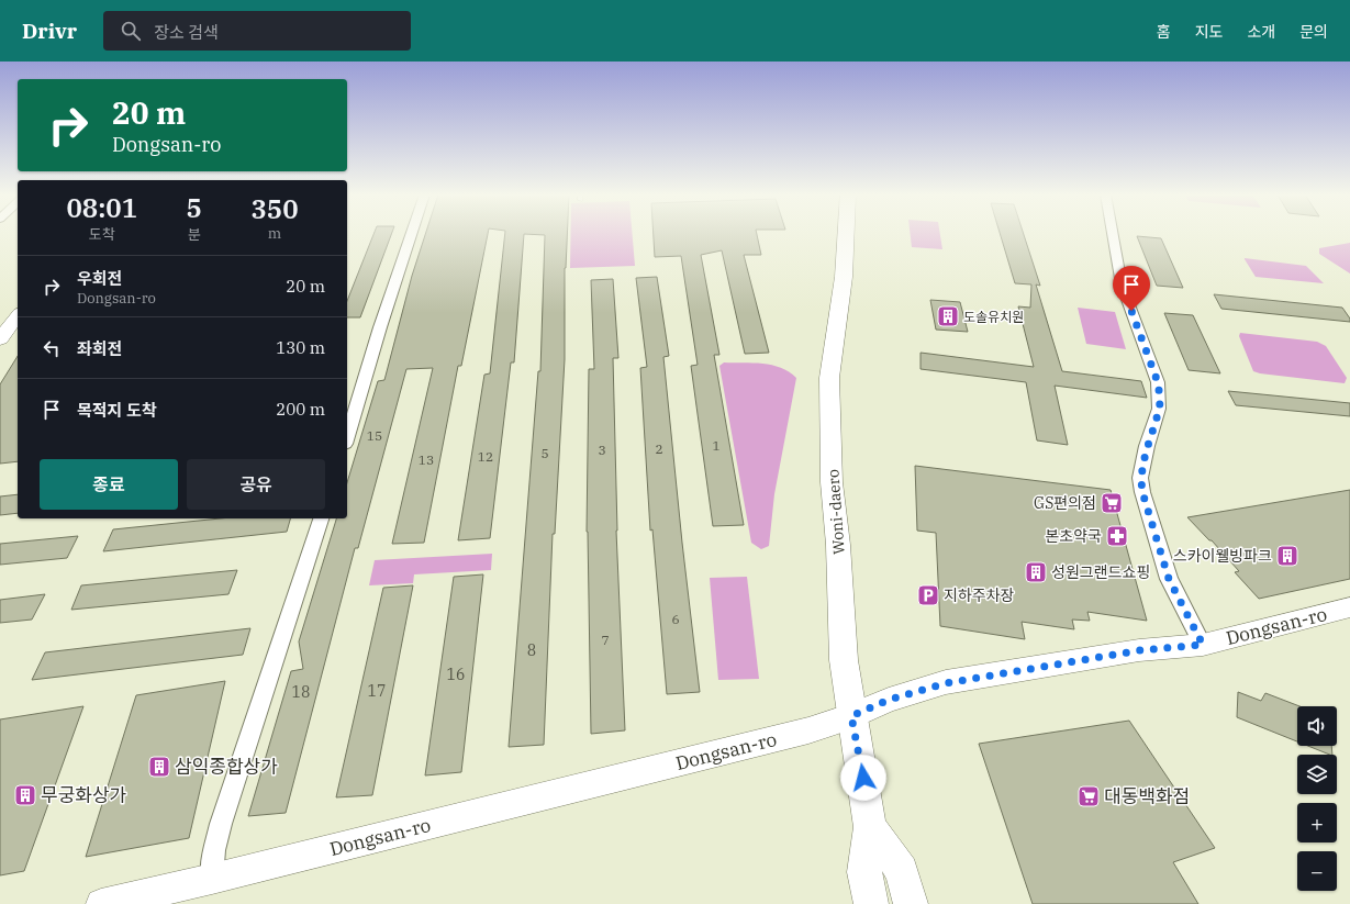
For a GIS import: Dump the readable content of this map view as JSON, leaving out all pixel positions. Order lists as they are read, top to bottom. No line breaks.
{"streets":{"main road":["Woni-daero","Dongsan-ro"]},"crossings":[["Woni-daero","Dongsan-ro"]],"places":{"building":["도솔유치원","스카이웰빙파크","성원그랜드쇼핑","삼익종합상가","무궁화상가"],"supermarket":["GS편의점","대동백화점"],"pharmacy":["본초약국"],"parking":["지하주차장"]},"house_numbers":["15","1","2","3","5","12","13","6","7","8","16","17","18"],"page":{"header":"Drivr","search":"장소 검색","nav":["홈","지도","소개","문의"],"turn":["20 m","Dongsan-ro"],"eta":["08:01","도착","5","분","350","m"],"list":[{"name":"우회전","note":"Dongsan-ro","value":"20 m"},{"name":"좌회전","value":"130 m"},{"name":"목적지 도착","value":"200 m"}],"buttons":["종료","공유"],"map_buttons":["+","−"]}}
